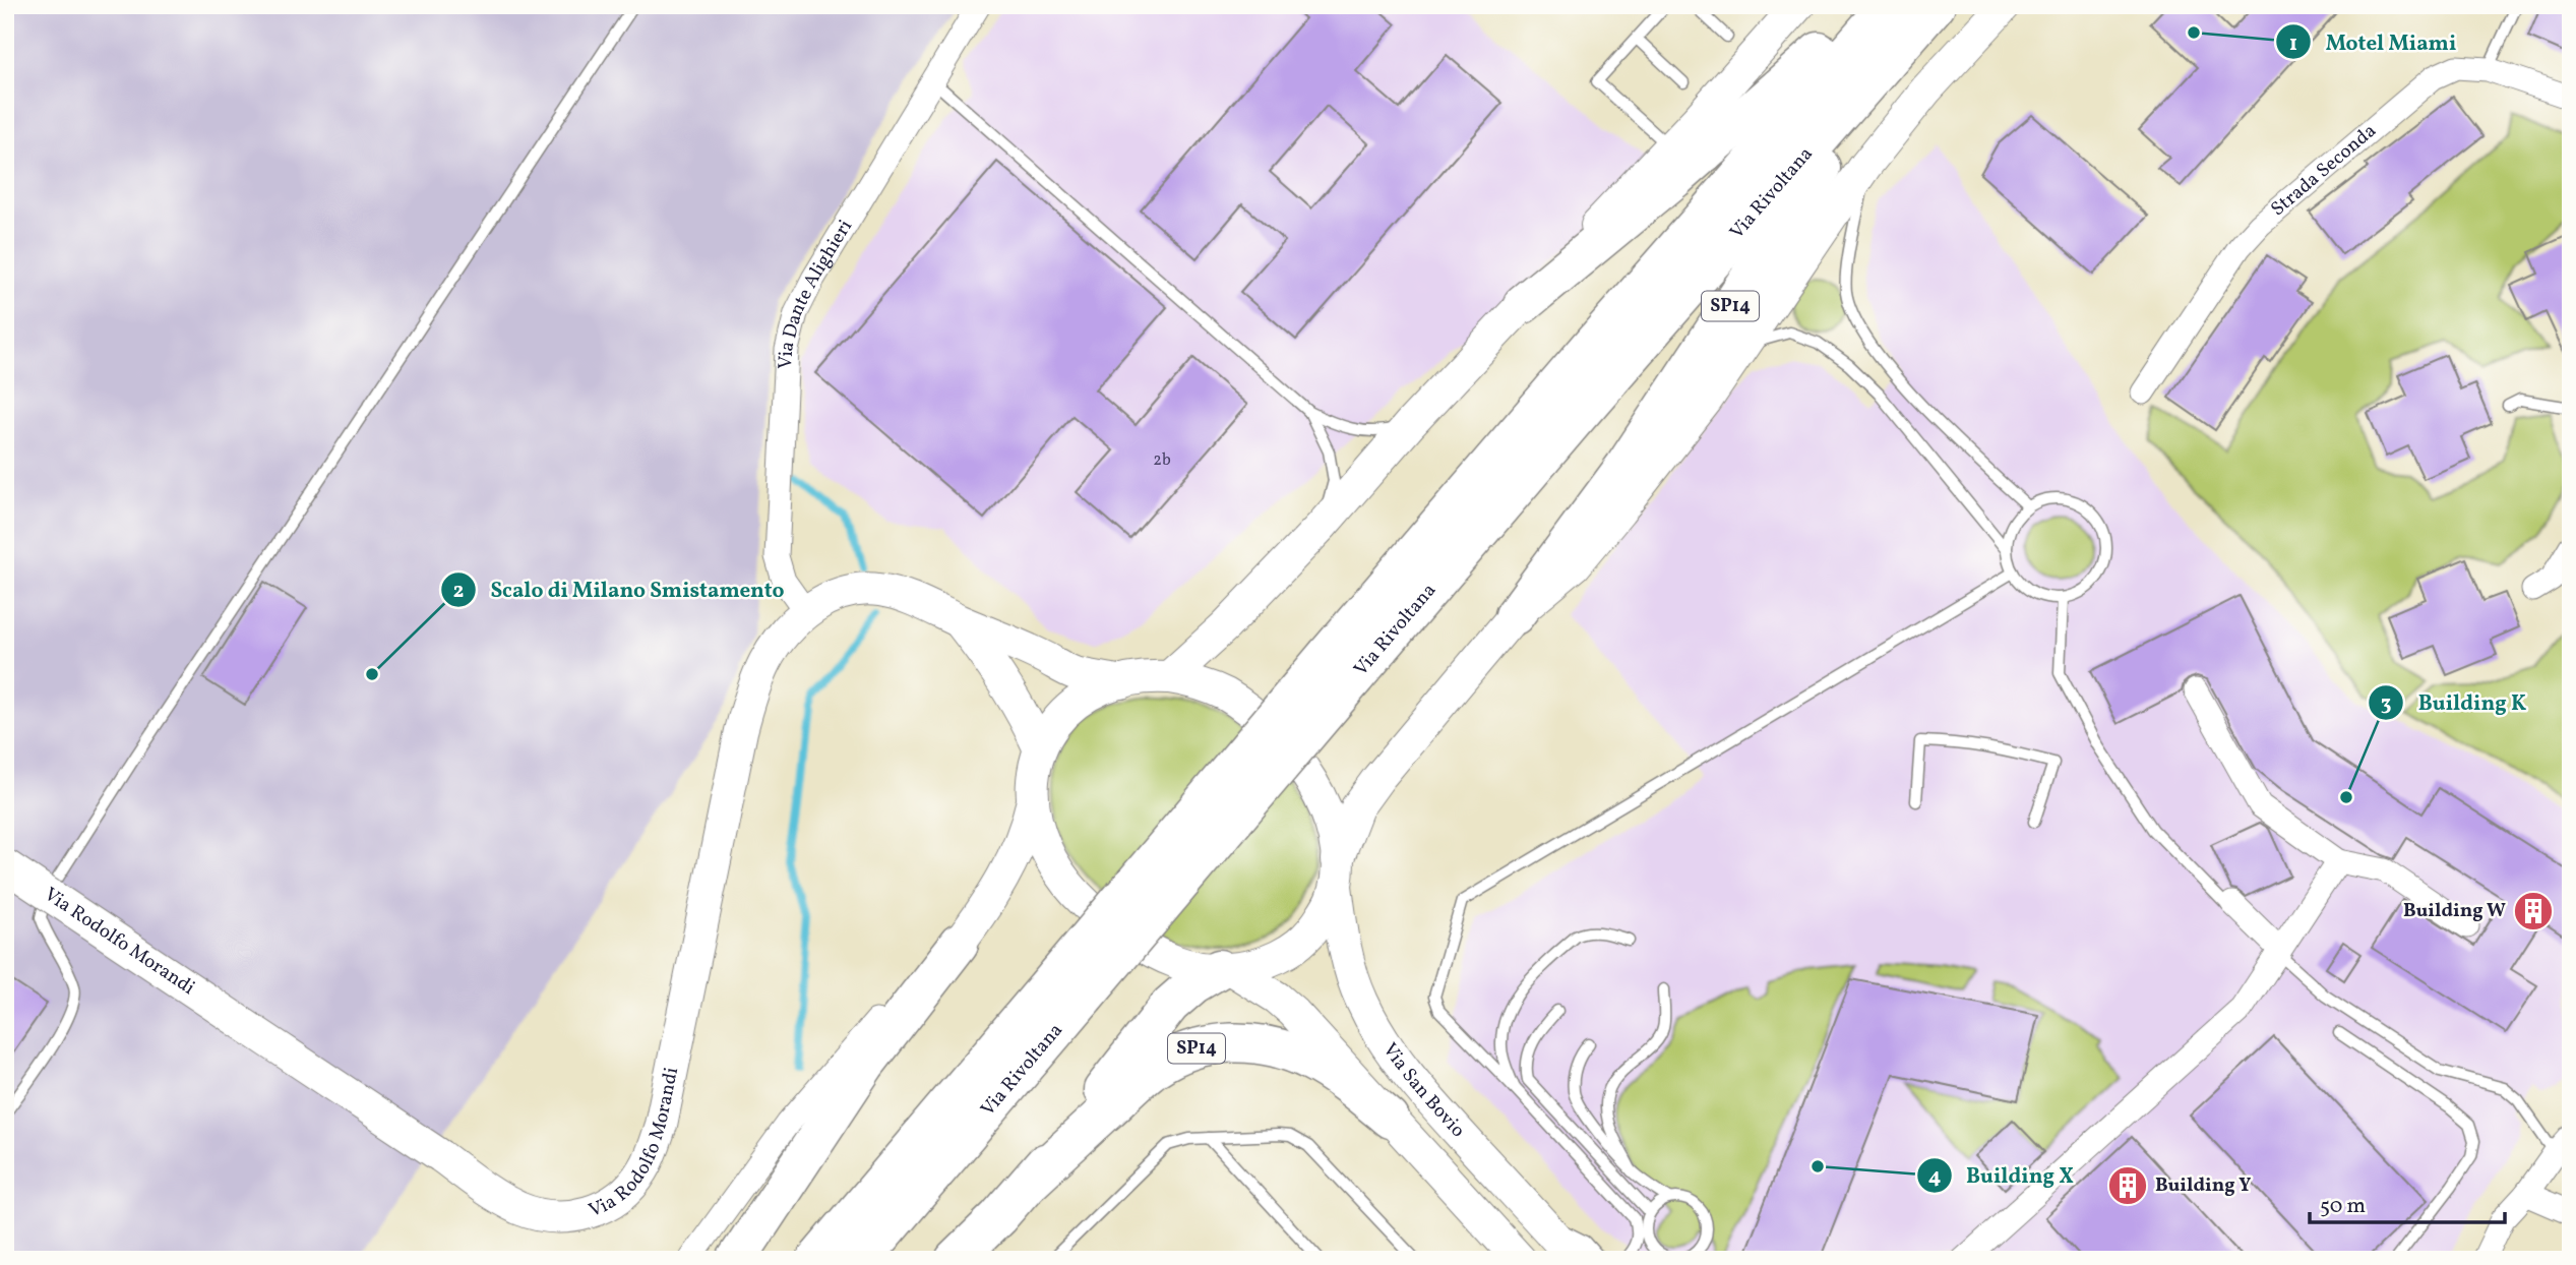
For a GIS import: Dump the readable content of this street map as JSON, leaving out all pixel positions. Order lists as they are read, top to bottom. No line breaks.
{"streets":{"highway":["Via Rivoltana","SP14"],"main road":["Via Rodolfo Morandi","Via San Bovio"],"street":["Strada Seconda","Via Dante Alighieri"]},"crossings":[["Via Dante Alighieri","Via Rodolfo Morandi"],["Via Rodolfo Morandi","Via San Bovio"]],"places":{"other":["Motel Miami","Scalo di Milano Smistamento","Building K","Building X"],"building":["Building W","Building Y"]},"house_numbers":["2b"],"scale_bar":"50 m"}
